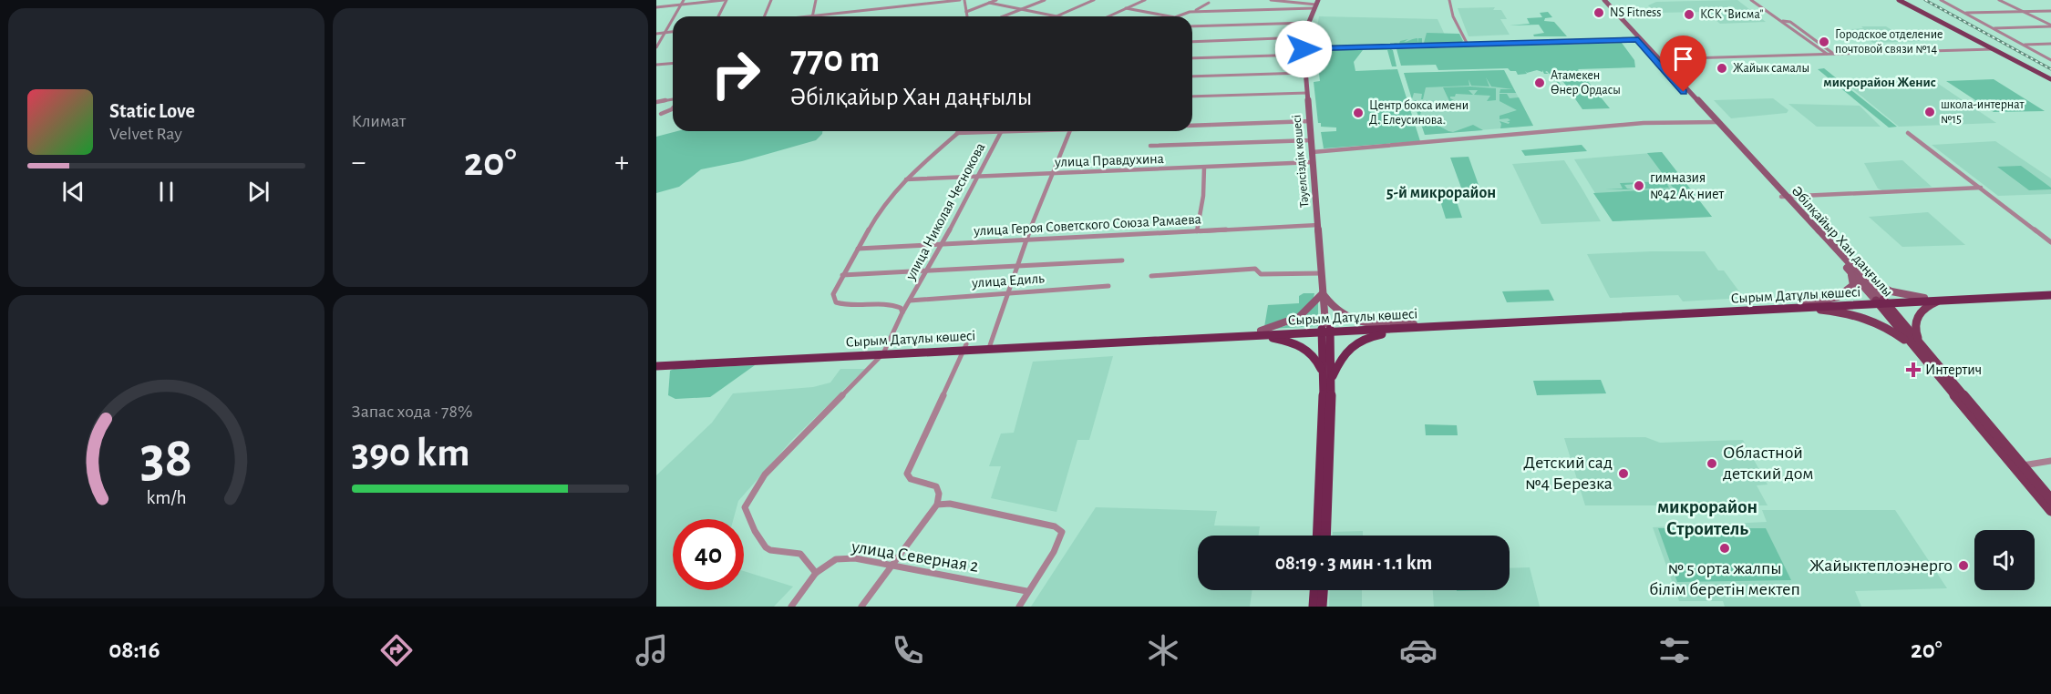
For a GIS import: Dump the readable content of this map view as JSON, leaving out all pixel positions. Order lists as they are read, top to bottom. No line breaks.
{"streets":{"highway":["Сырым Датұлы көшесі"],"main road":["Тәуелсіздік көшесі","Әбілқайыр Хан даңғылы"],"street":["улица Правдухина","улица Николая Чеснокова","улица Героя Советского Союза Рамаева","улица Едиль","улица Северная 2"]},"crossings":[["улица Правдухина","Тәуелсіздік көшесі"],["улица Правдухина","улица Николая Чеснокова"],["Тәуелсіздік көшесі","улица Героя Советского Союза Рамаева"],["Тәуелсіздік көшесі","Сырым Датұлы көшесі"],["улица Николая Чеснокова","улица Героя Советского Союза Рамаева"],["улица Николая Чеснокова","улица Едиль"],["улица Николая Чеснокова","Сырым Датұлы көшесі"],["Әбілқайыр Хан даңғылы","Сырым Датұлы көшесі"]],"districts":["микрорайон Женис","5-й микрорайон","микрорайон Строитель"],"places":{"other":["NS Fitness","КСК \"Висма\"","Городское отделение почтовой связи №14","Жайык самалы","Атамекен Өнер Ордасы","школа-интернат №15","Центр бокса имени Д. Елеусинова.","гимназия №42 Ақ ниет","Областной детский дом","Детский сад №4 Березка","№ 5 орта жалпы білім беретін мектеп","Жайыктеплоэнерго"],"health":["Интертич"]},"page":{"tile":["Климат",["Запас хода · 78%","390 km"]],"turn":["770 m","Әбілқайыр Хан даңғылы"],"song":["Static Love","Velvet Ray"],"heat":["−","20°","+"],"limit":"40","trip":"08:19 · 3 мин · 1.1 km","tabs":["08:16","20°"],"gauge":["38","km/h"]}}
